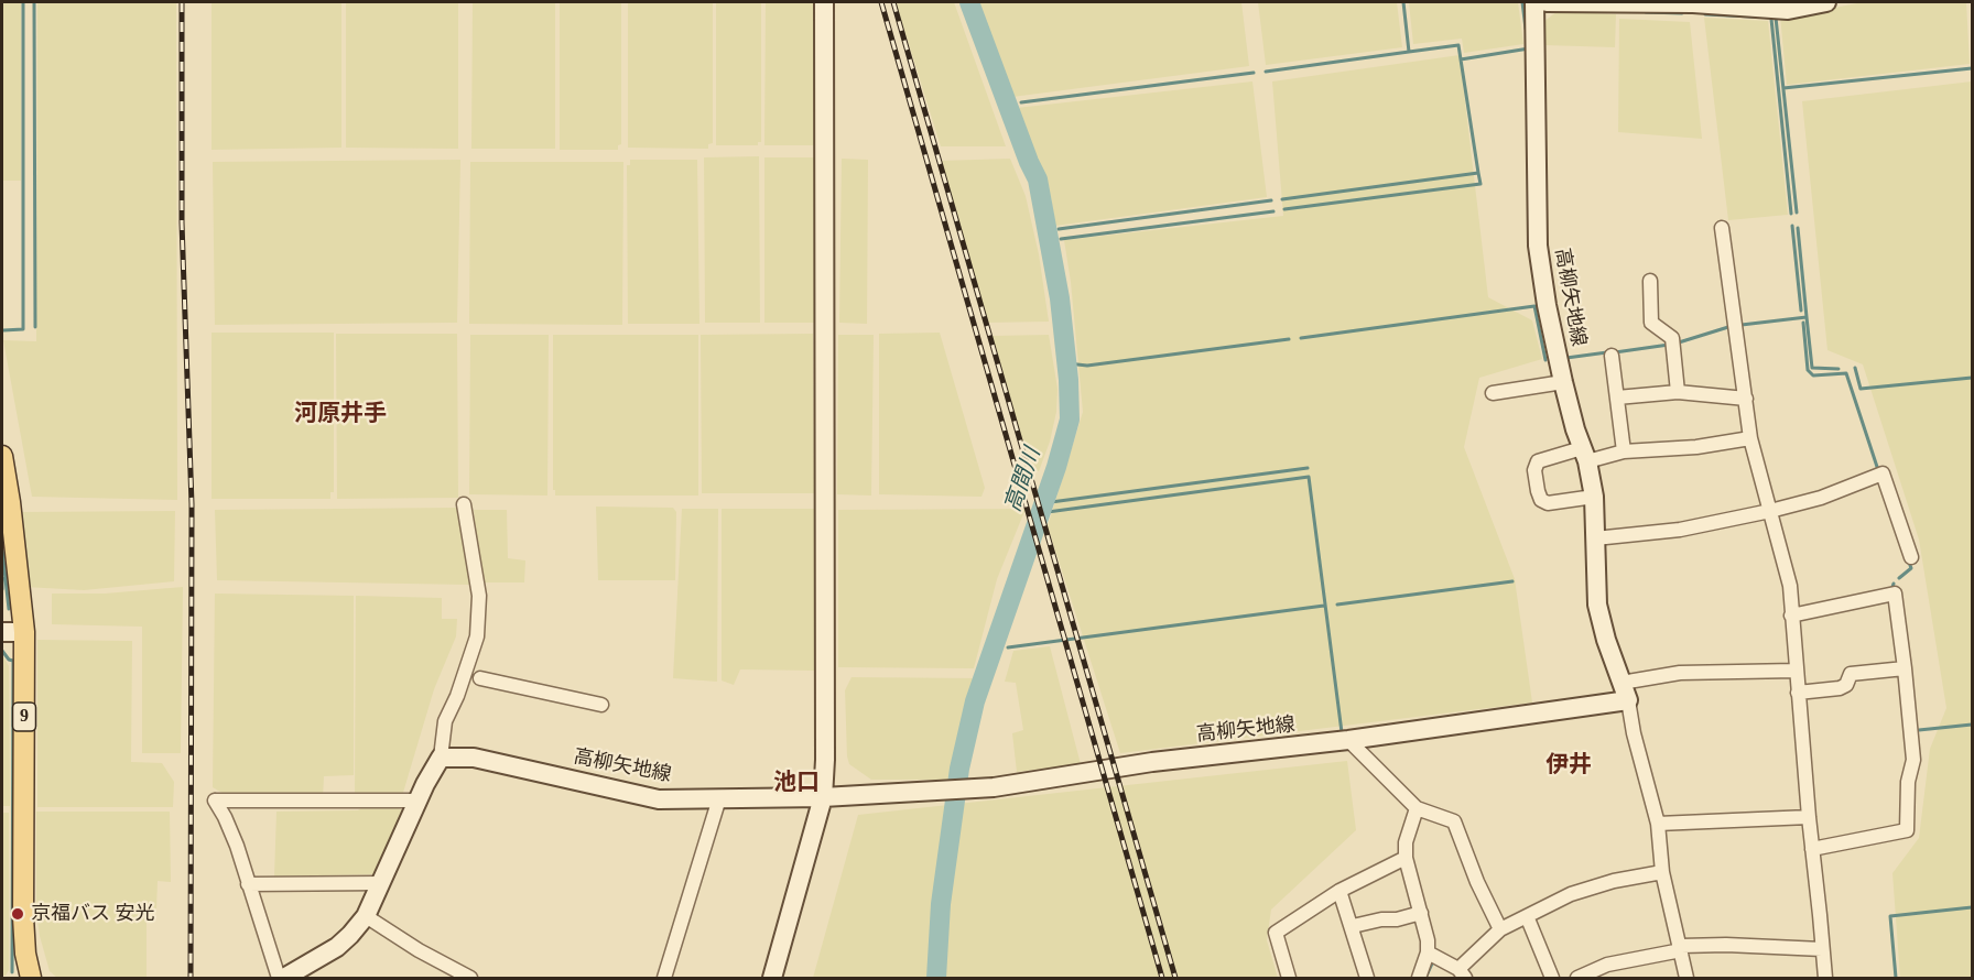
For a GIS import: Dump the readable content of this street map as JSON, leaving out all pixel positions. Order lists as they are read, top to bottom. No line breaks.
{"streets":{"main road":["高柳矢地線","9"]},"districts":["河原井手","伊井","池口"],"water":["高間川"],"places":["京福バス 安光"]}
